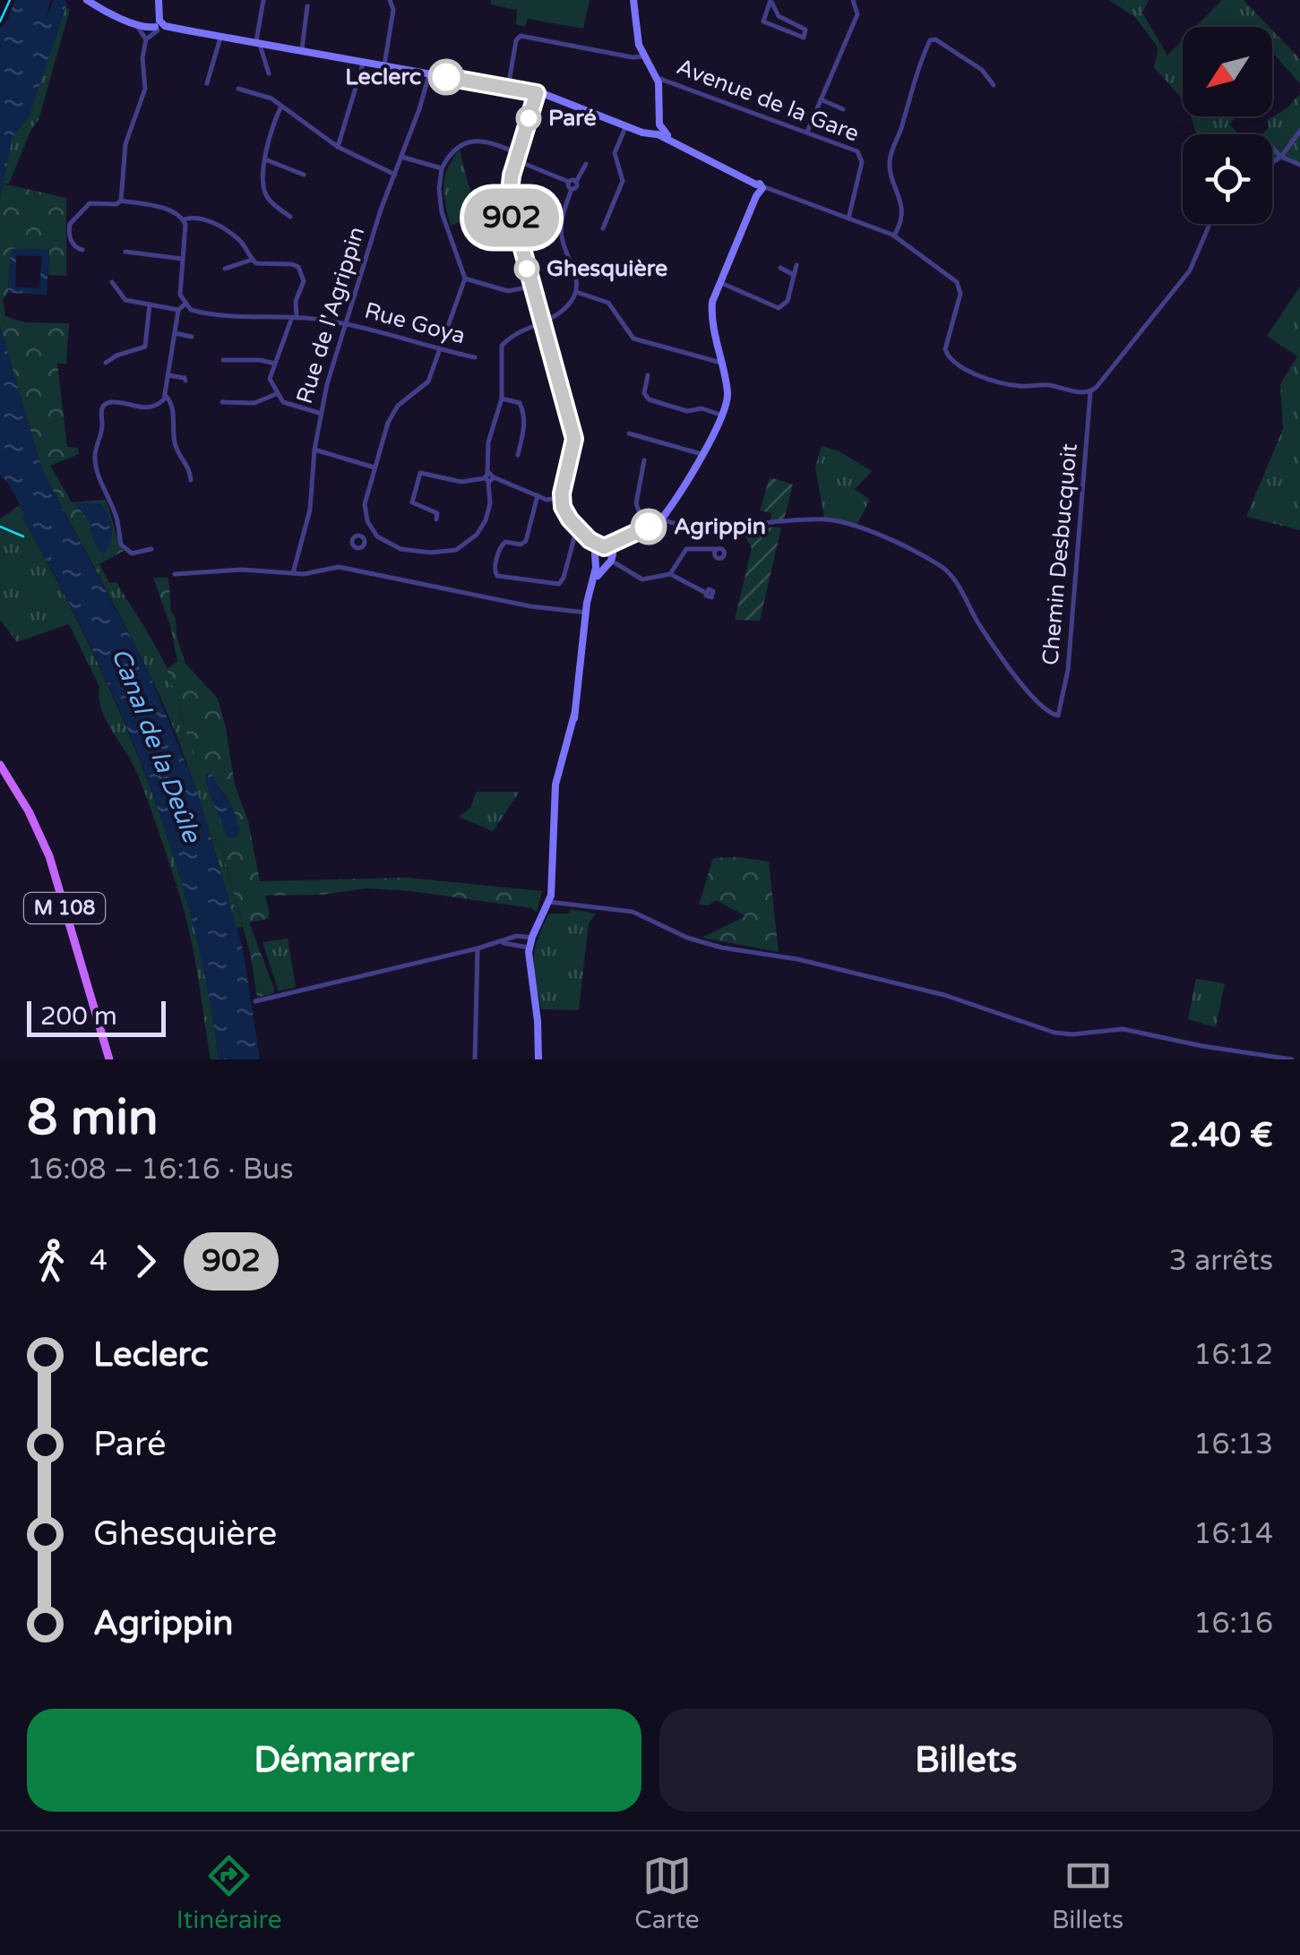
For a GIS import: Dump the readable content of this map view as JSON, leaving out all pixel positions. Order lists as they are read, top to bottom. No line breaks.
{"streets":{"main road":["M 108"],"street":["Avenue de la Gare","Rue de l'Agrippin","Rue Goya","Chemin Desbucquoit"]},"crossings":[["Rue de l'Agrippin","Rue Goya"]],"water":["Canal de la Deûle"],"places":["Leclerc","Paré","Ghesquière","Agrippin"],"lines":["bus line 902"],"scale_bar":"200 m","north":"bottom left","page":{"on_map":"902","scale":"200 m","heading":["8 min","16:08 – 16:16 · Bus","2.40 €"],"legs":["4","902","3 arrêts"],"list":[{"name":"Leclerc","value":"16:12"},{"name":"Paré","value":"16:13"},{"name":"Ghesquière","value":"16:14"},{"name":"Agrippin","value":"16:16"}],"buttons":["Démarrer","Billets"],"tabs":["Itinéraire","Carte","Billets"]}}
